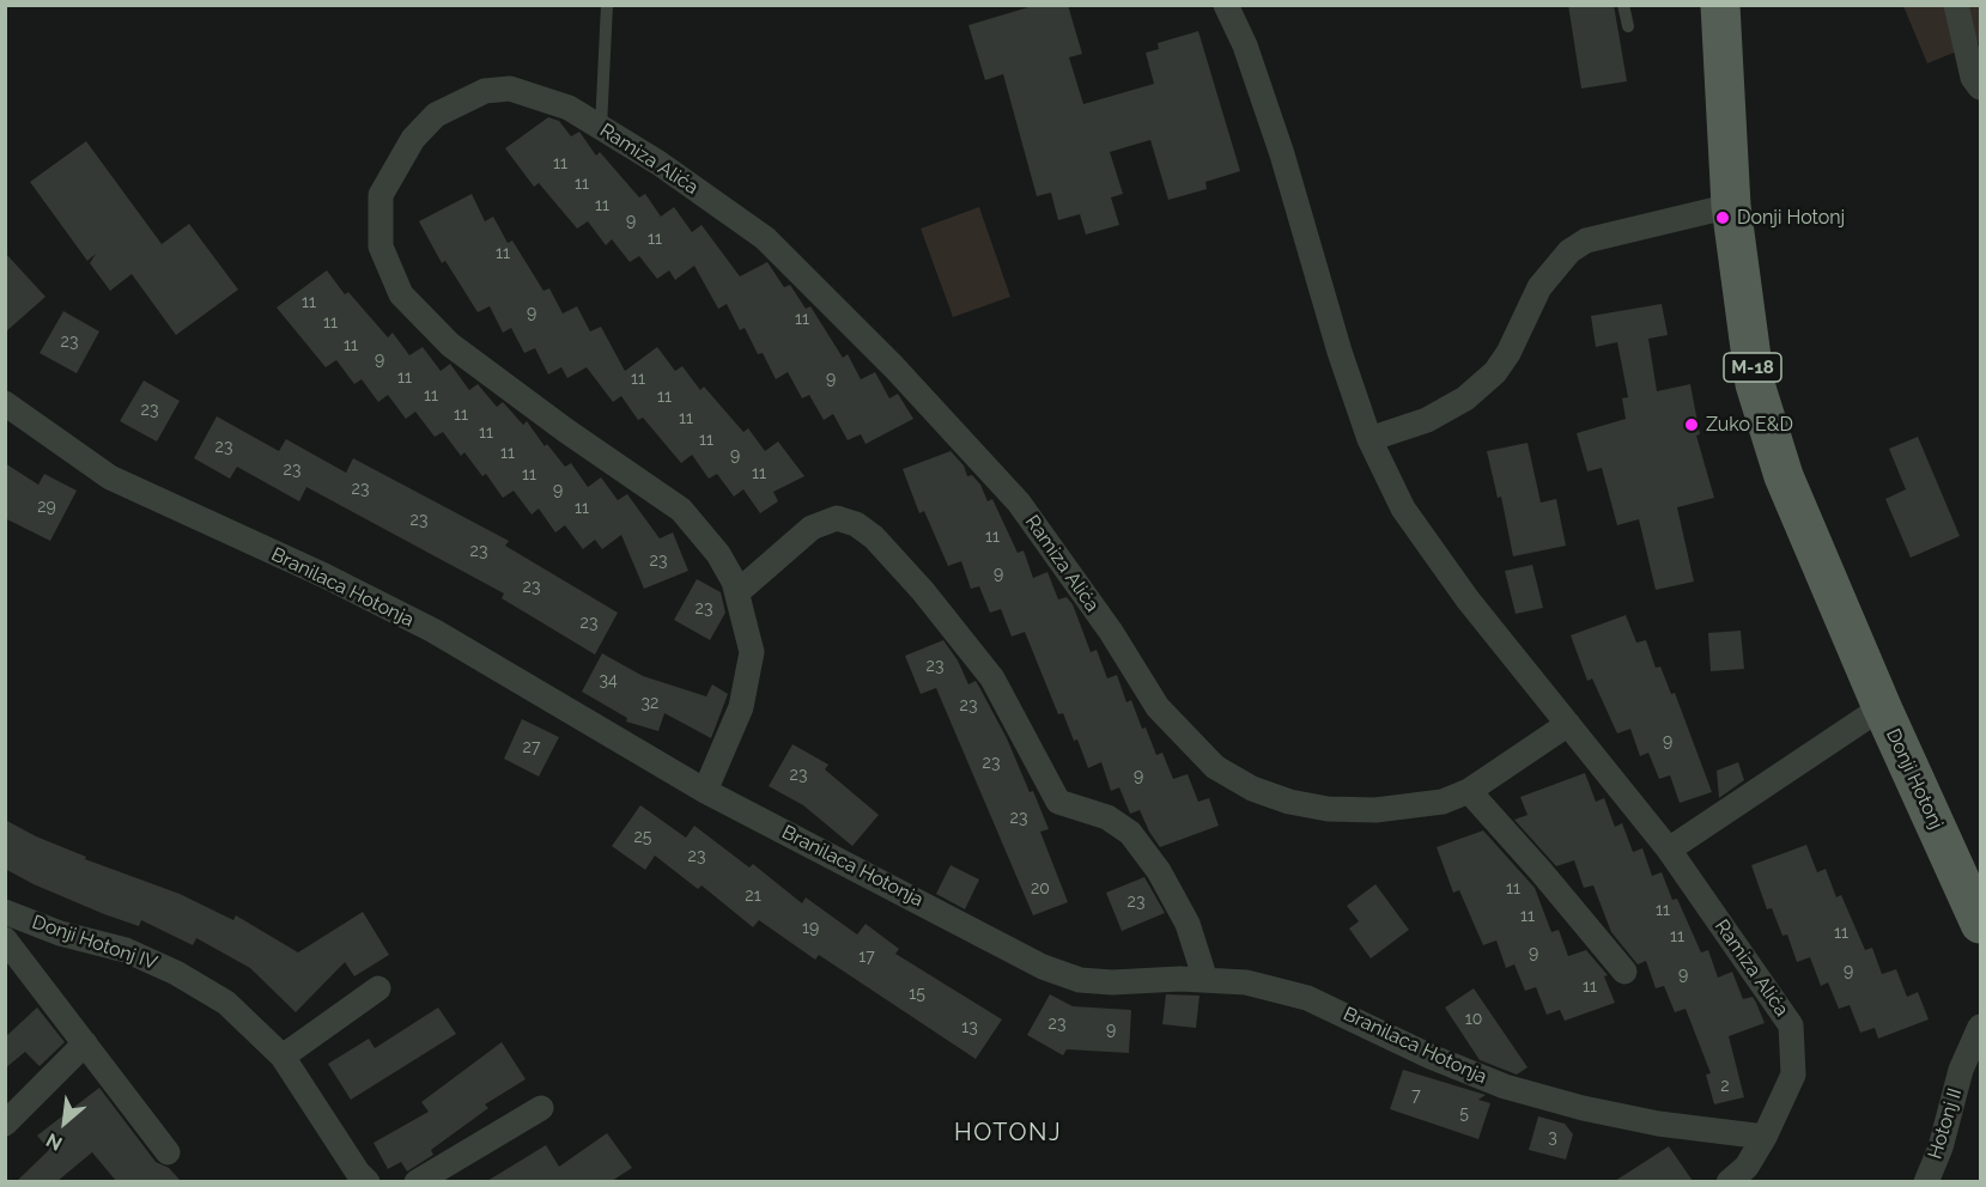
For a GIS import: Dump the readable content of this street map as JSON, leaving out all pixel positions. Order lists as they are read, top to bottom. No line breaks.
{"streets":{"main road":["M-18","Donji Hotonj"],"street":["Ramiza Alića","Branilaca Hotonja","Donji Hotonj IV","Hotonj II"]},"crossings":[["Ramiza Alića","Branilaca Hotonja"]],"districts":["HOTONJ"],"places":["Donji Hotonj","Zuko E&D"],"house_numbers":["11","11","11","9","11","11","11","9","11","11","23","11","9","11","11","9","11","11","23","11","11","11","11","23","11","9","23","11","11","23","9","29","11","23","11","23","23","9","23","23","23","23","34","32","23","9","27","23","23","9","23","25","23","20","11","21","23","11","11","19","11","11","9","17","9","9","11","15","10","23","13","9","2","7","5","3"],"north":"bottom left"}
